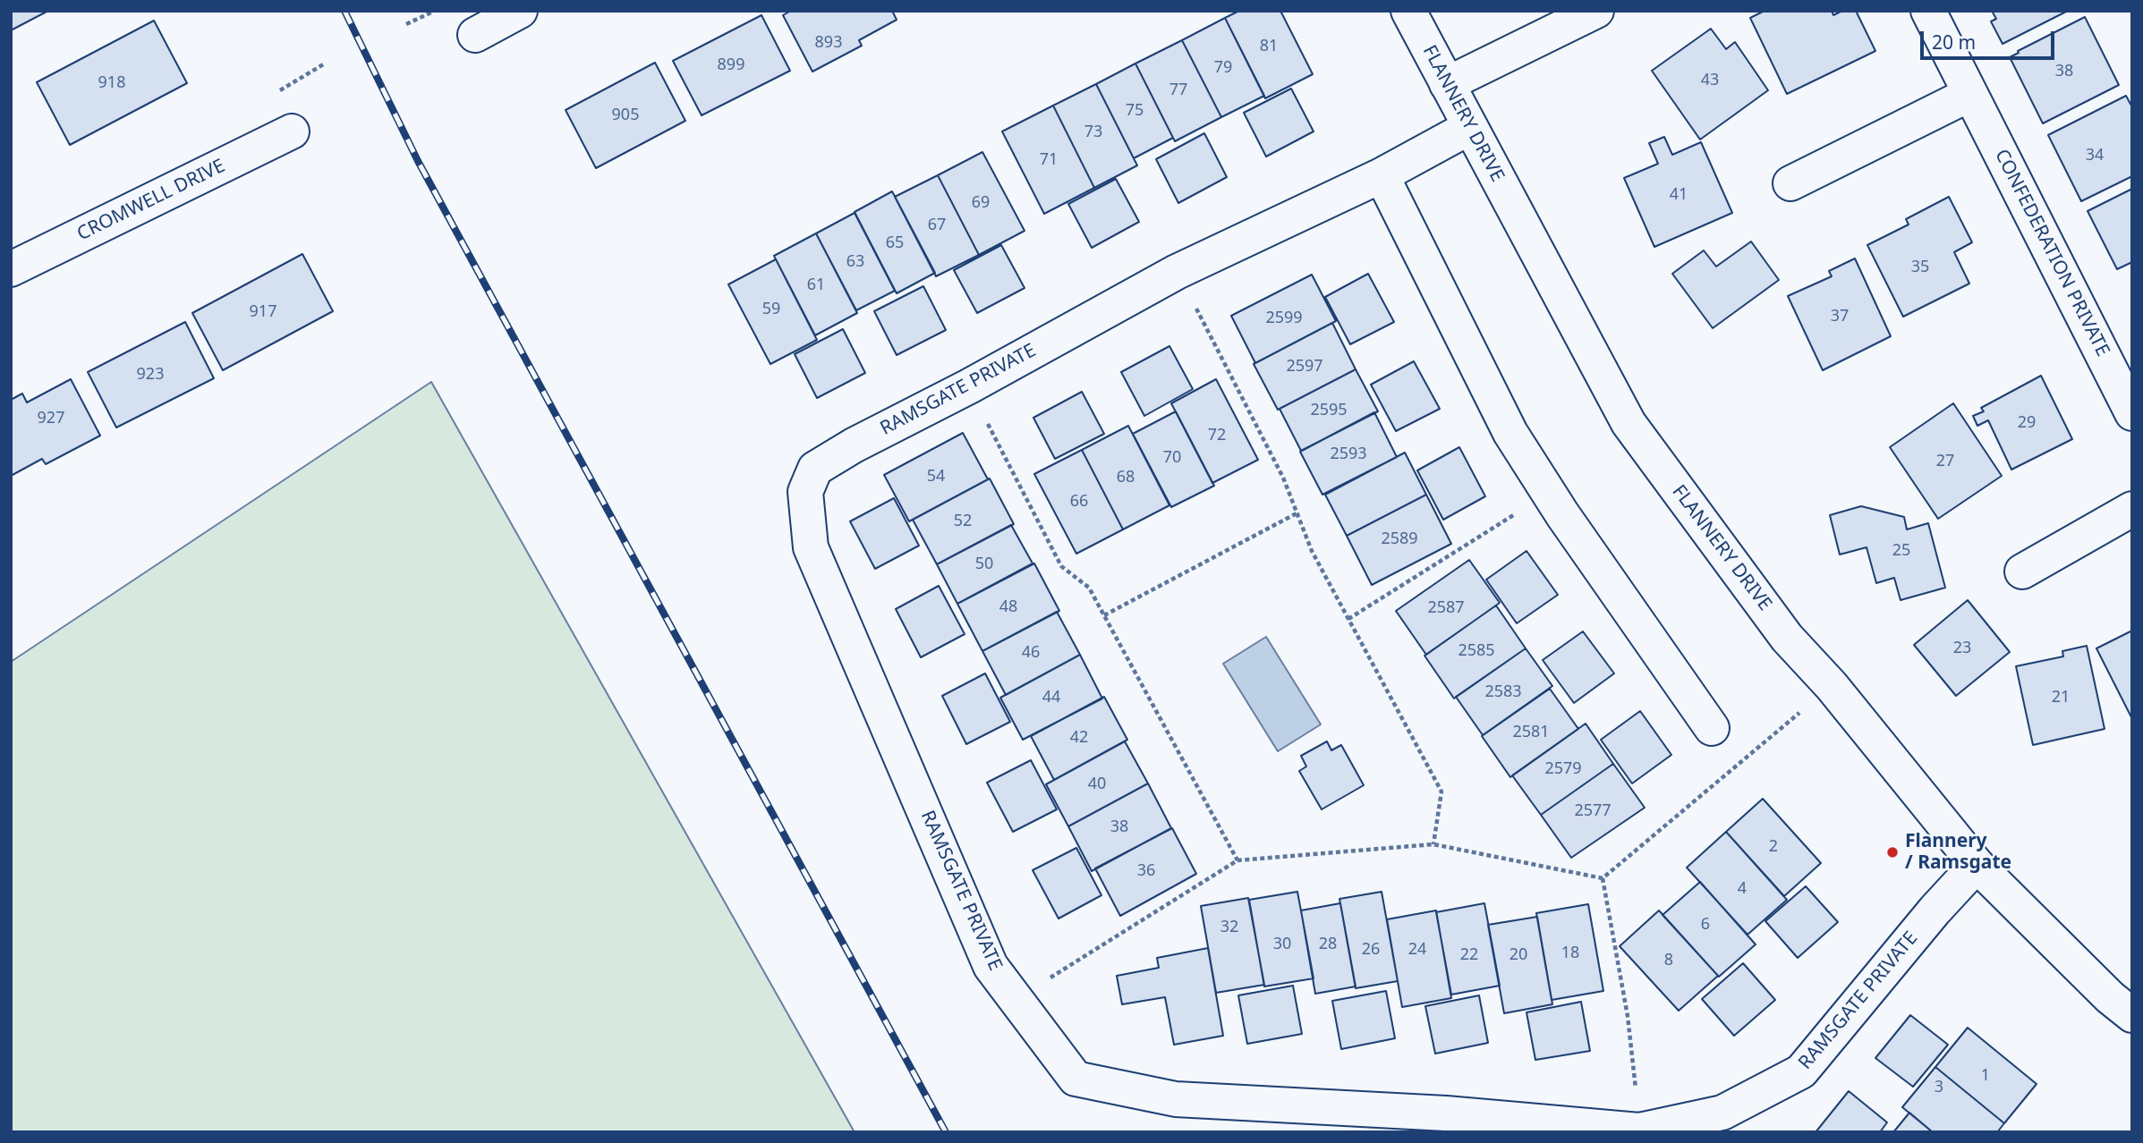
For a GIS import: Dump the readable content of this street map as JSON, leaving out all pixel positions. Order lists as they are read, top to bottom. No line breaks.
{"streets":{"street":["FLANNERY DRIVE","CROMWELL DRIVE","CONFEDERATION PRIVATE","RAMSGATE PRIVATE"]},"crossings":[["FLANNERY DRIVE","RAMSGATE PRIVATE"]],"places":["Flannery / Ramsgate"],"house_numbers":["893","81","899","79","38","43","918","77","75","905","73","34","71","41","69","67","65","63","35","61","59","917","37","2599","2597","923","2595","927","29","72","2593","70","27","54","68","66","52","2589","25","50","48","2587","23","2585","46","2583","44","21","2581","42","2579","40","2577","38","2","36","4","6","32","30","28","26","24","18","22","20","8","1","3"],"scale_bar":"20 m"}
